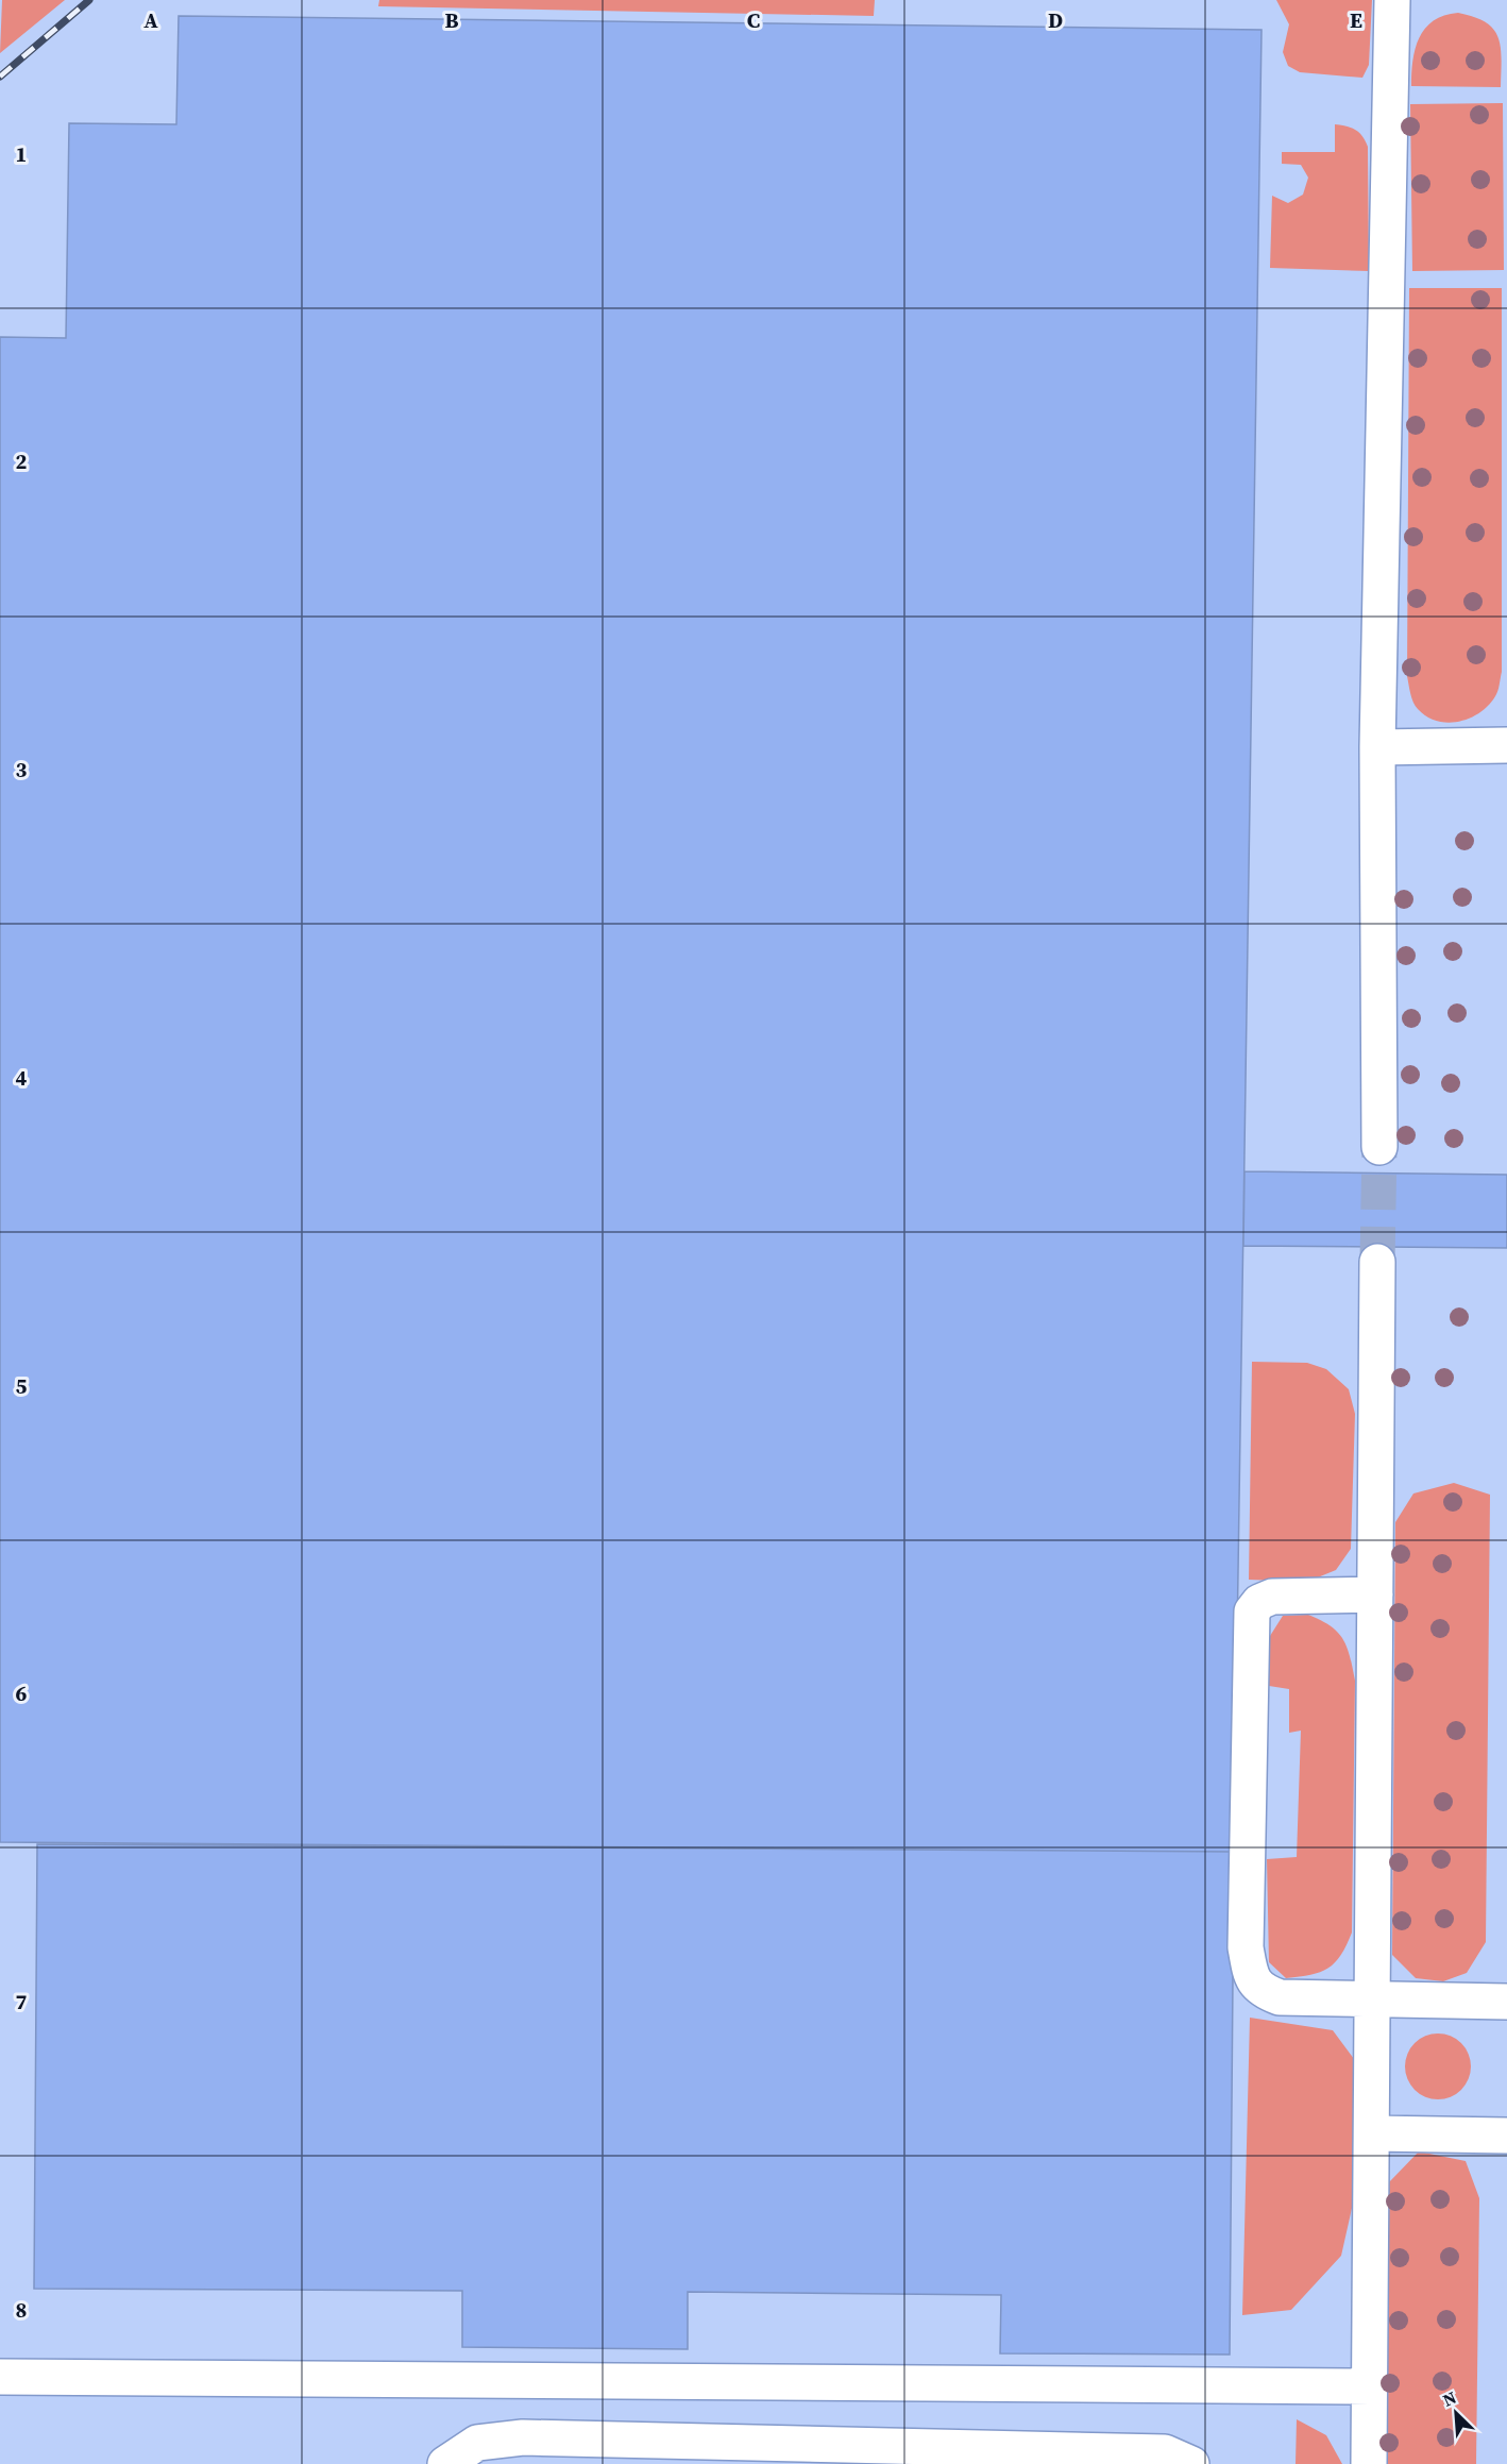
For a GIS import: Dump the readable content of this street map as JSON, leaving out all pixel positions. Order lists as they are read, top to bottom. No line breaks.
{"north":"top left","grid":{"columns":["A","B","C","D","E"],"rows":["1","2","3","4","5","6","7","8"]}}
